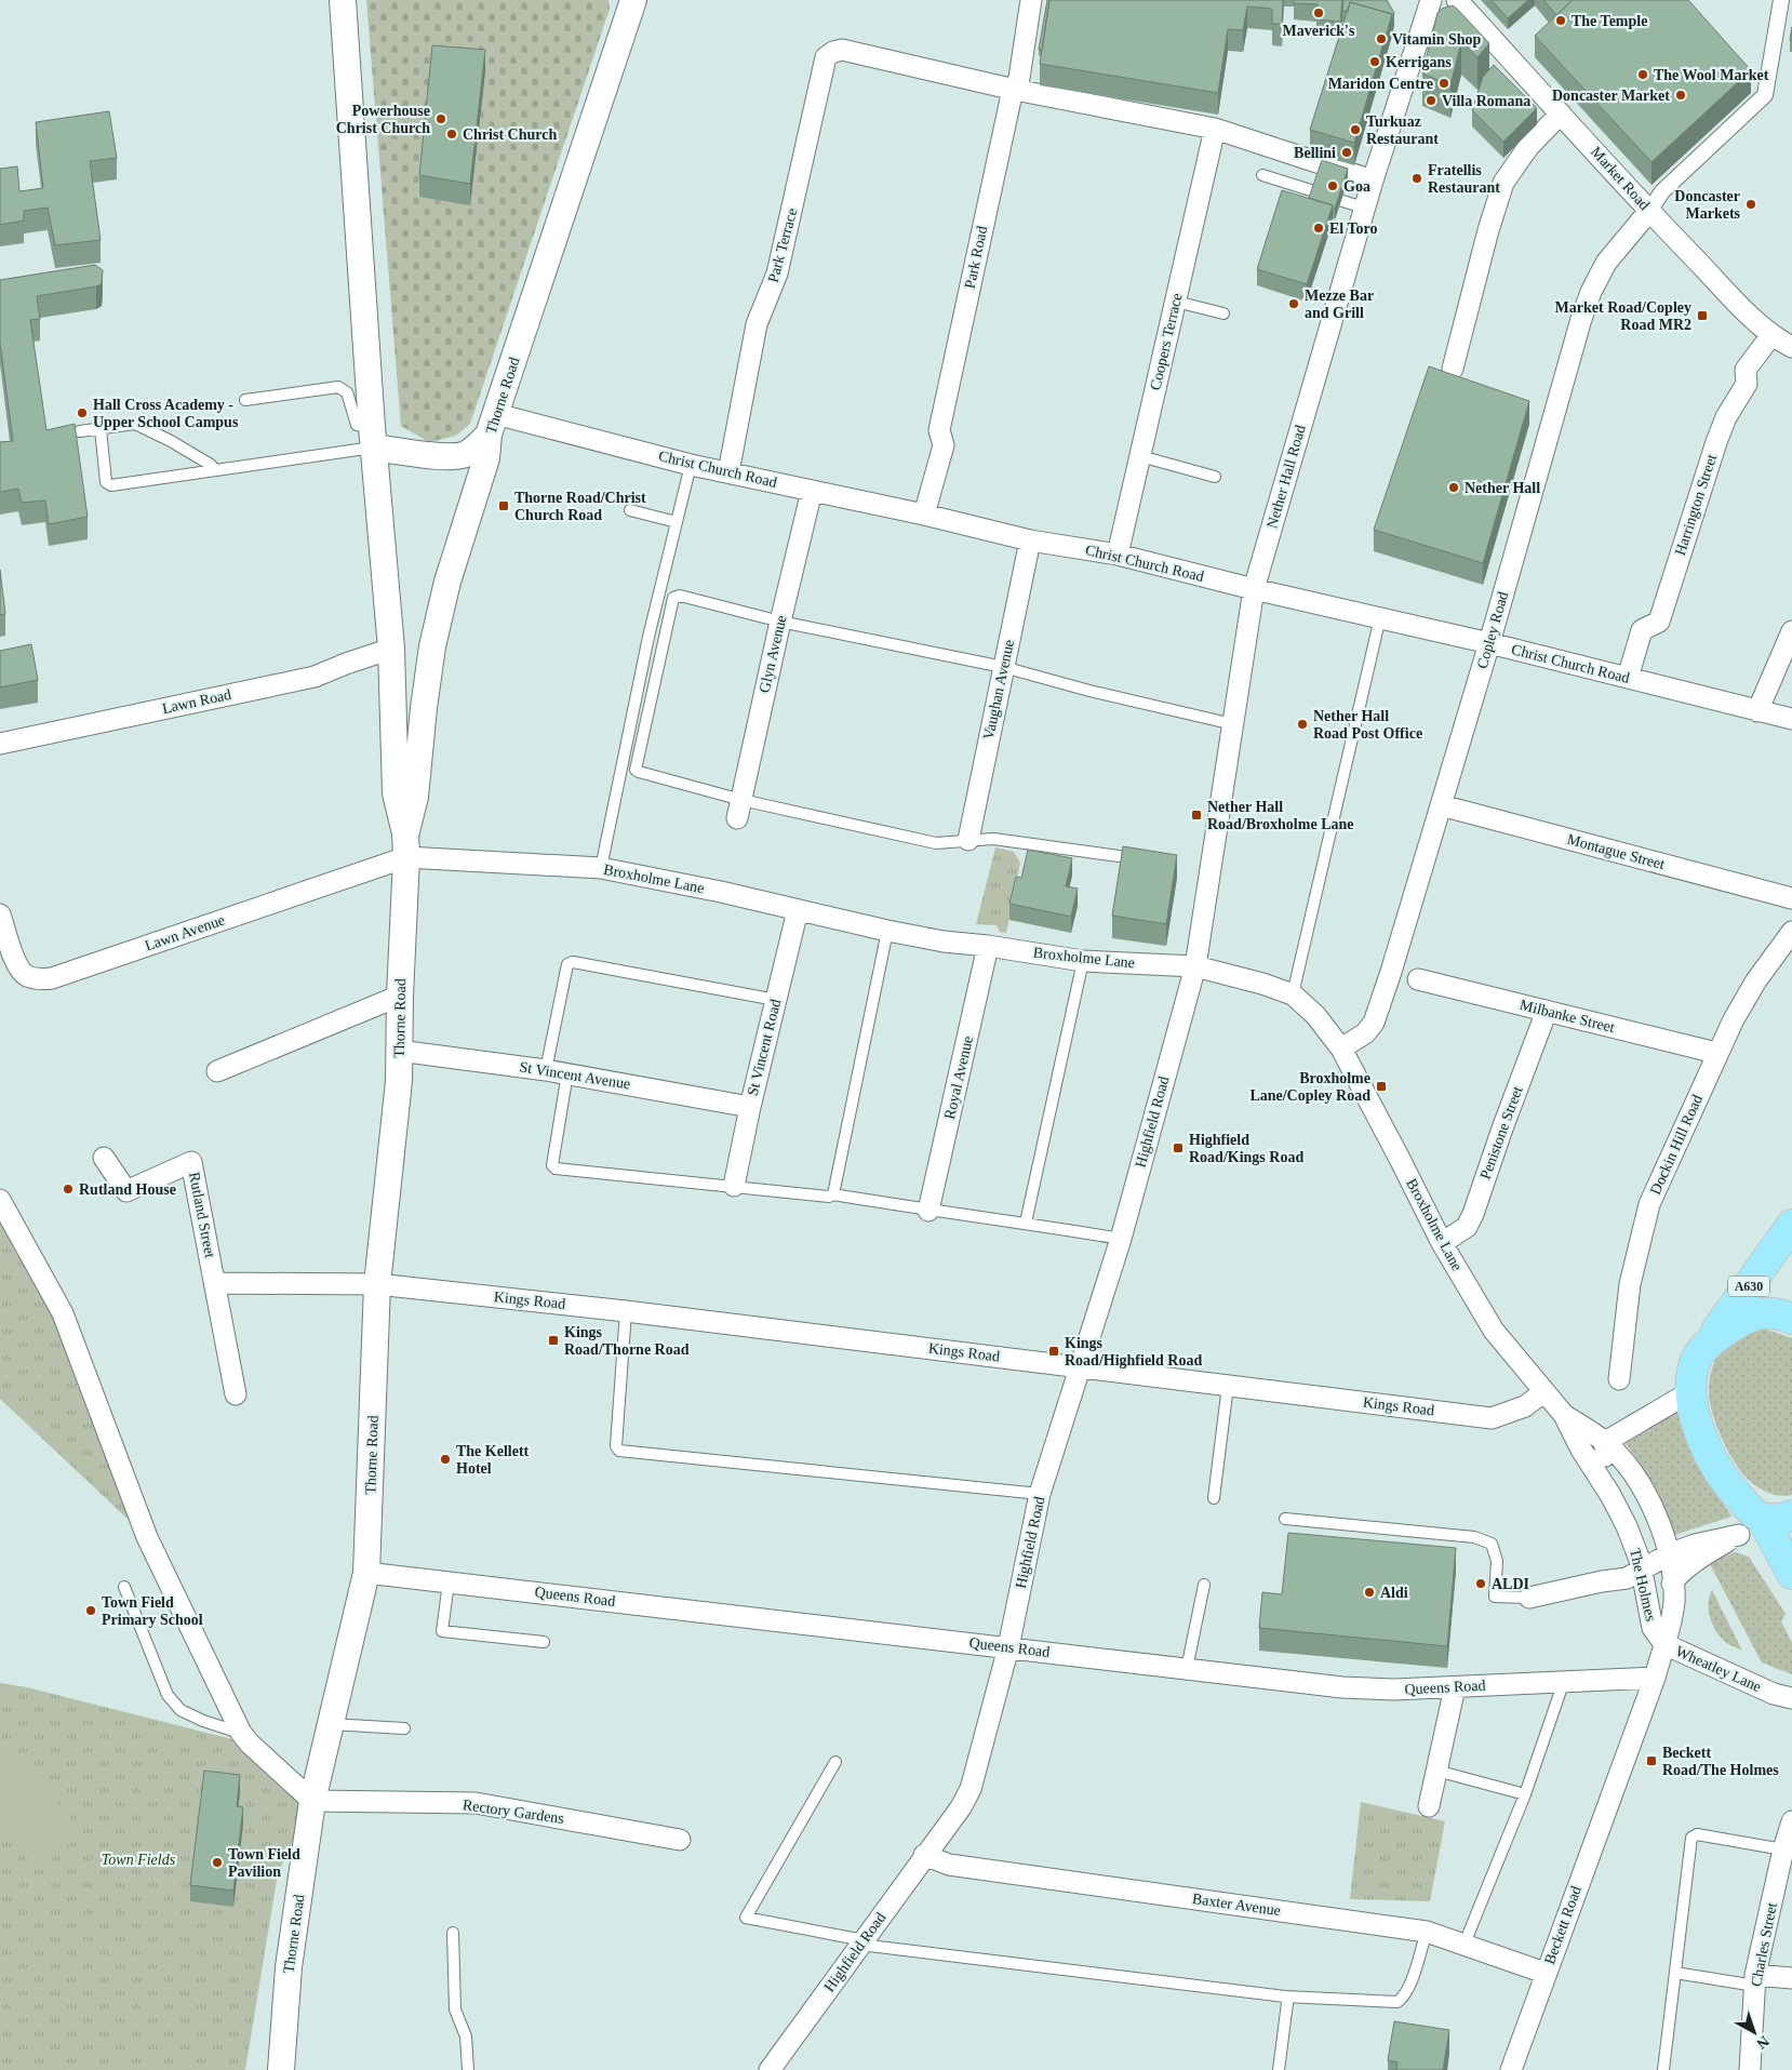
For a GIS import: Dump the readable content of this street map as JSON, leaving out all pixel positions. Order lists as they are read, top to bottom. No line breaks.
{"streets":{"highway":["A630"],"street":["Market Road","Park Terrace","Park Road","Coopers Terrace","Thorne Road","Christ Church Road","Nether Hall Road","Harrington Street","Copley Road","Glyn Avenue","Vaughan Avenue","Lawn Road","Montague Street","Broxholme Lane","Lawn Avenue","Milbanke Street","St Vincent Road","St Vincent Avenue","Royal Avenue","Highfield Road","Penistone Street","Dockin Hill Road","Rutland Street","Kings Road","The Holmes","Queens Road","Wheatley Lane","Rectory Gardens","Baxter Avenue","Beckett Road","Charles Street"]},"crossings":[["Market Road","Harrington Street"],["Market Road","Copley Road"],["Park Terrace","Park Road"],["Park Terrace","Christ Church Road"],["Park Road","Christ Church Road"],["Coopers Terrace","Christ Church Road"],["Thorne Road","Christ Church Road"],["Thorne Road","Lawn Road"],["Thorne Road","Broxholme Lane"],["Thorne Road","Lawn Avenue"],["Thorne Road","St Vincent Avenue"],["Thorne Road","Kings Road"],["Thorne Road","Queens Road"],["Thorne Road","Rectory Gardens"],["Christ Church Road","Nether Hall Road"],["Christ Church Road","Harrington Street"],["Christ Church Road","Copley Road"],["Christ Church Road","Glyn Avenue"],["Christ Church Road","Vaughan Avenue"],["Nether Hall Road","Broxholme Lane"],["Nether Hall Road","Highfield Road"],["Copley Road","Montague Street"],["Copley Road","Broxholme Lane"],["Broxholme Lane","Lawn Avenue"],["Broxholme Lane","St Vincent Road"],["Broxholme Lane","Royal Avenue"],["Broxholme Lane","Highfield Road"],["Broxholme Lane","Penistone Street"],["Broxholme Lane","Kings Road"],["Broxholme Lane","The Holmes"],["Milbanke Street","Penistone Street"],["Milbanke Street","Dockin Hill Road"],["St Vincent Road","St Vincent Avenue"],["Highfield Road","Kings Road"],["Highfield Road","Queens Road"],["Highfield Road","Baxter Avenue"],["Kings Road","The Holmes"],["The Holmes","Queens Road"],["The Holmes","Wheatley Lane"],["The Holmes","Beckett Road"],["Baxter Avenue","Beckett Road"]],"parks":["Town Fields"],"places":{"other":["Maverick's","The Temple","Vitamin Shop","Kerrigans","The Wool Market","Maridon Centre","Doncaster Market","Villa Romana","Powerhouse Christ Church","Turkuaz Restaurant","Christ Church","Bellini","Fratellis Restaurant","Goa","Doncaster Markets","El Toro","Mezze Bar and Grill","Hall Cross Academy - Upper School Campus","Nether Hall","Nether Hall Road Post Office","Rutland House","The Kellett Hotel","ALDI","Aldi","Town Field Primary School","Town Field Pavilion"],"transit":["Market Road/Copley Road MR2","Thorne Road/Christ Church Road","Nether Hall Road/Broxholme Lane","Broxholme Lane/Copley Road","Highfield Road/Kings Road","Kings Road/Thorne Road","Kings Road/Highfield Road","Beckett Road/The Holmes"]},"north":"bottom right"}
